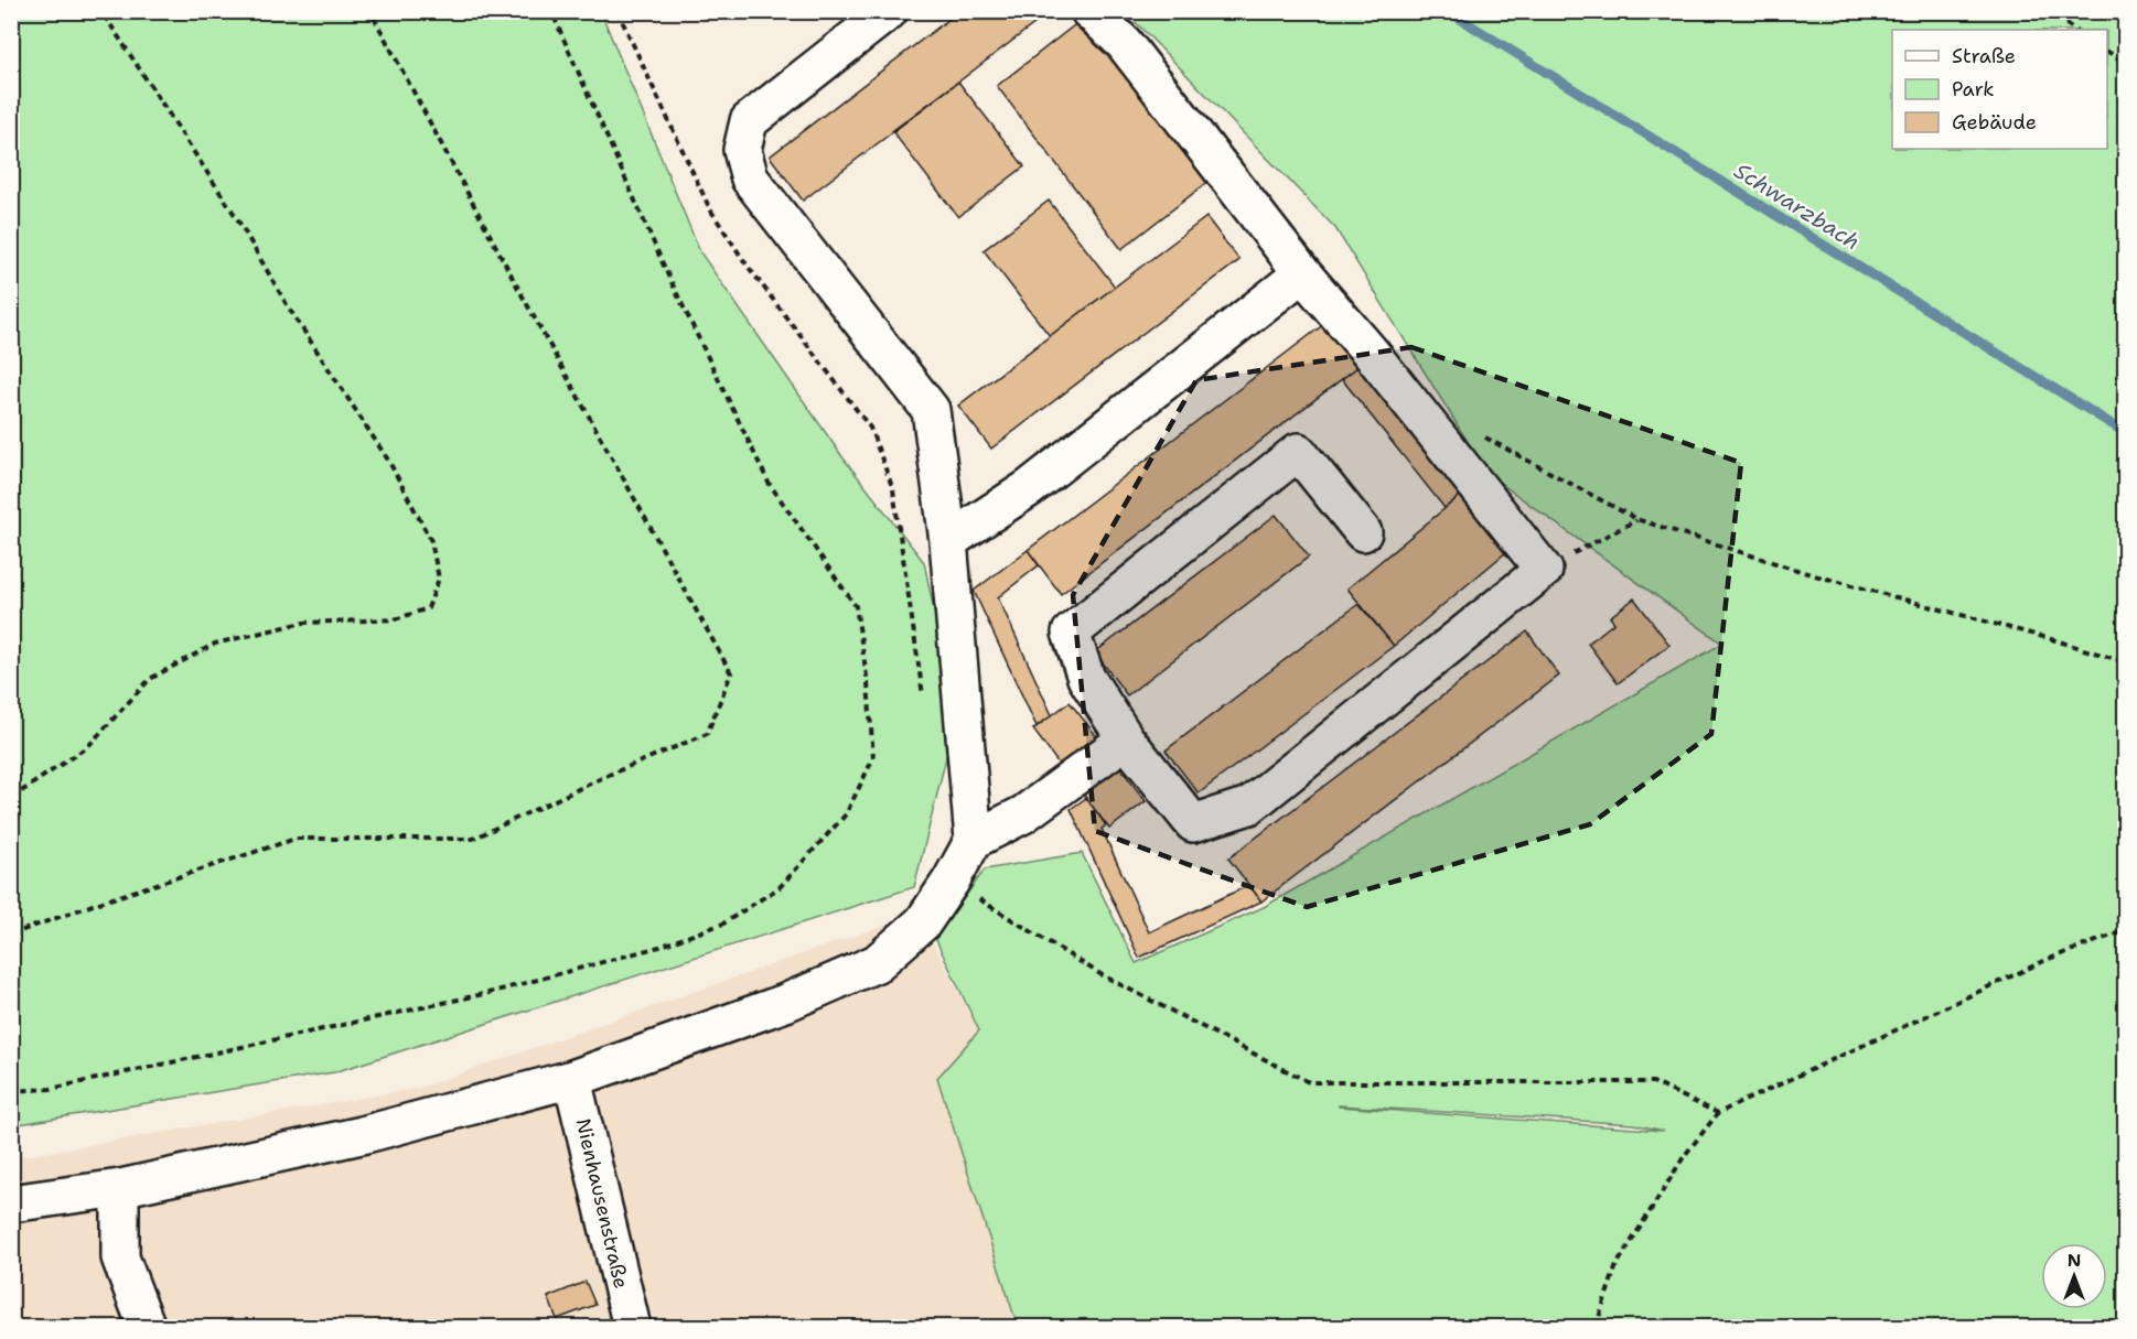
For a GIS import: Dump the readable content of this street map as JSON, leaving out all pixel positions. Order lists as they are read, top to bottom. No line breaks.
{"streets":{"lane":["Nienhausenstraße"]},"water":["Schwarzbach"],"legend":["Straße","Park","Gebäude"],"north":"top"}
